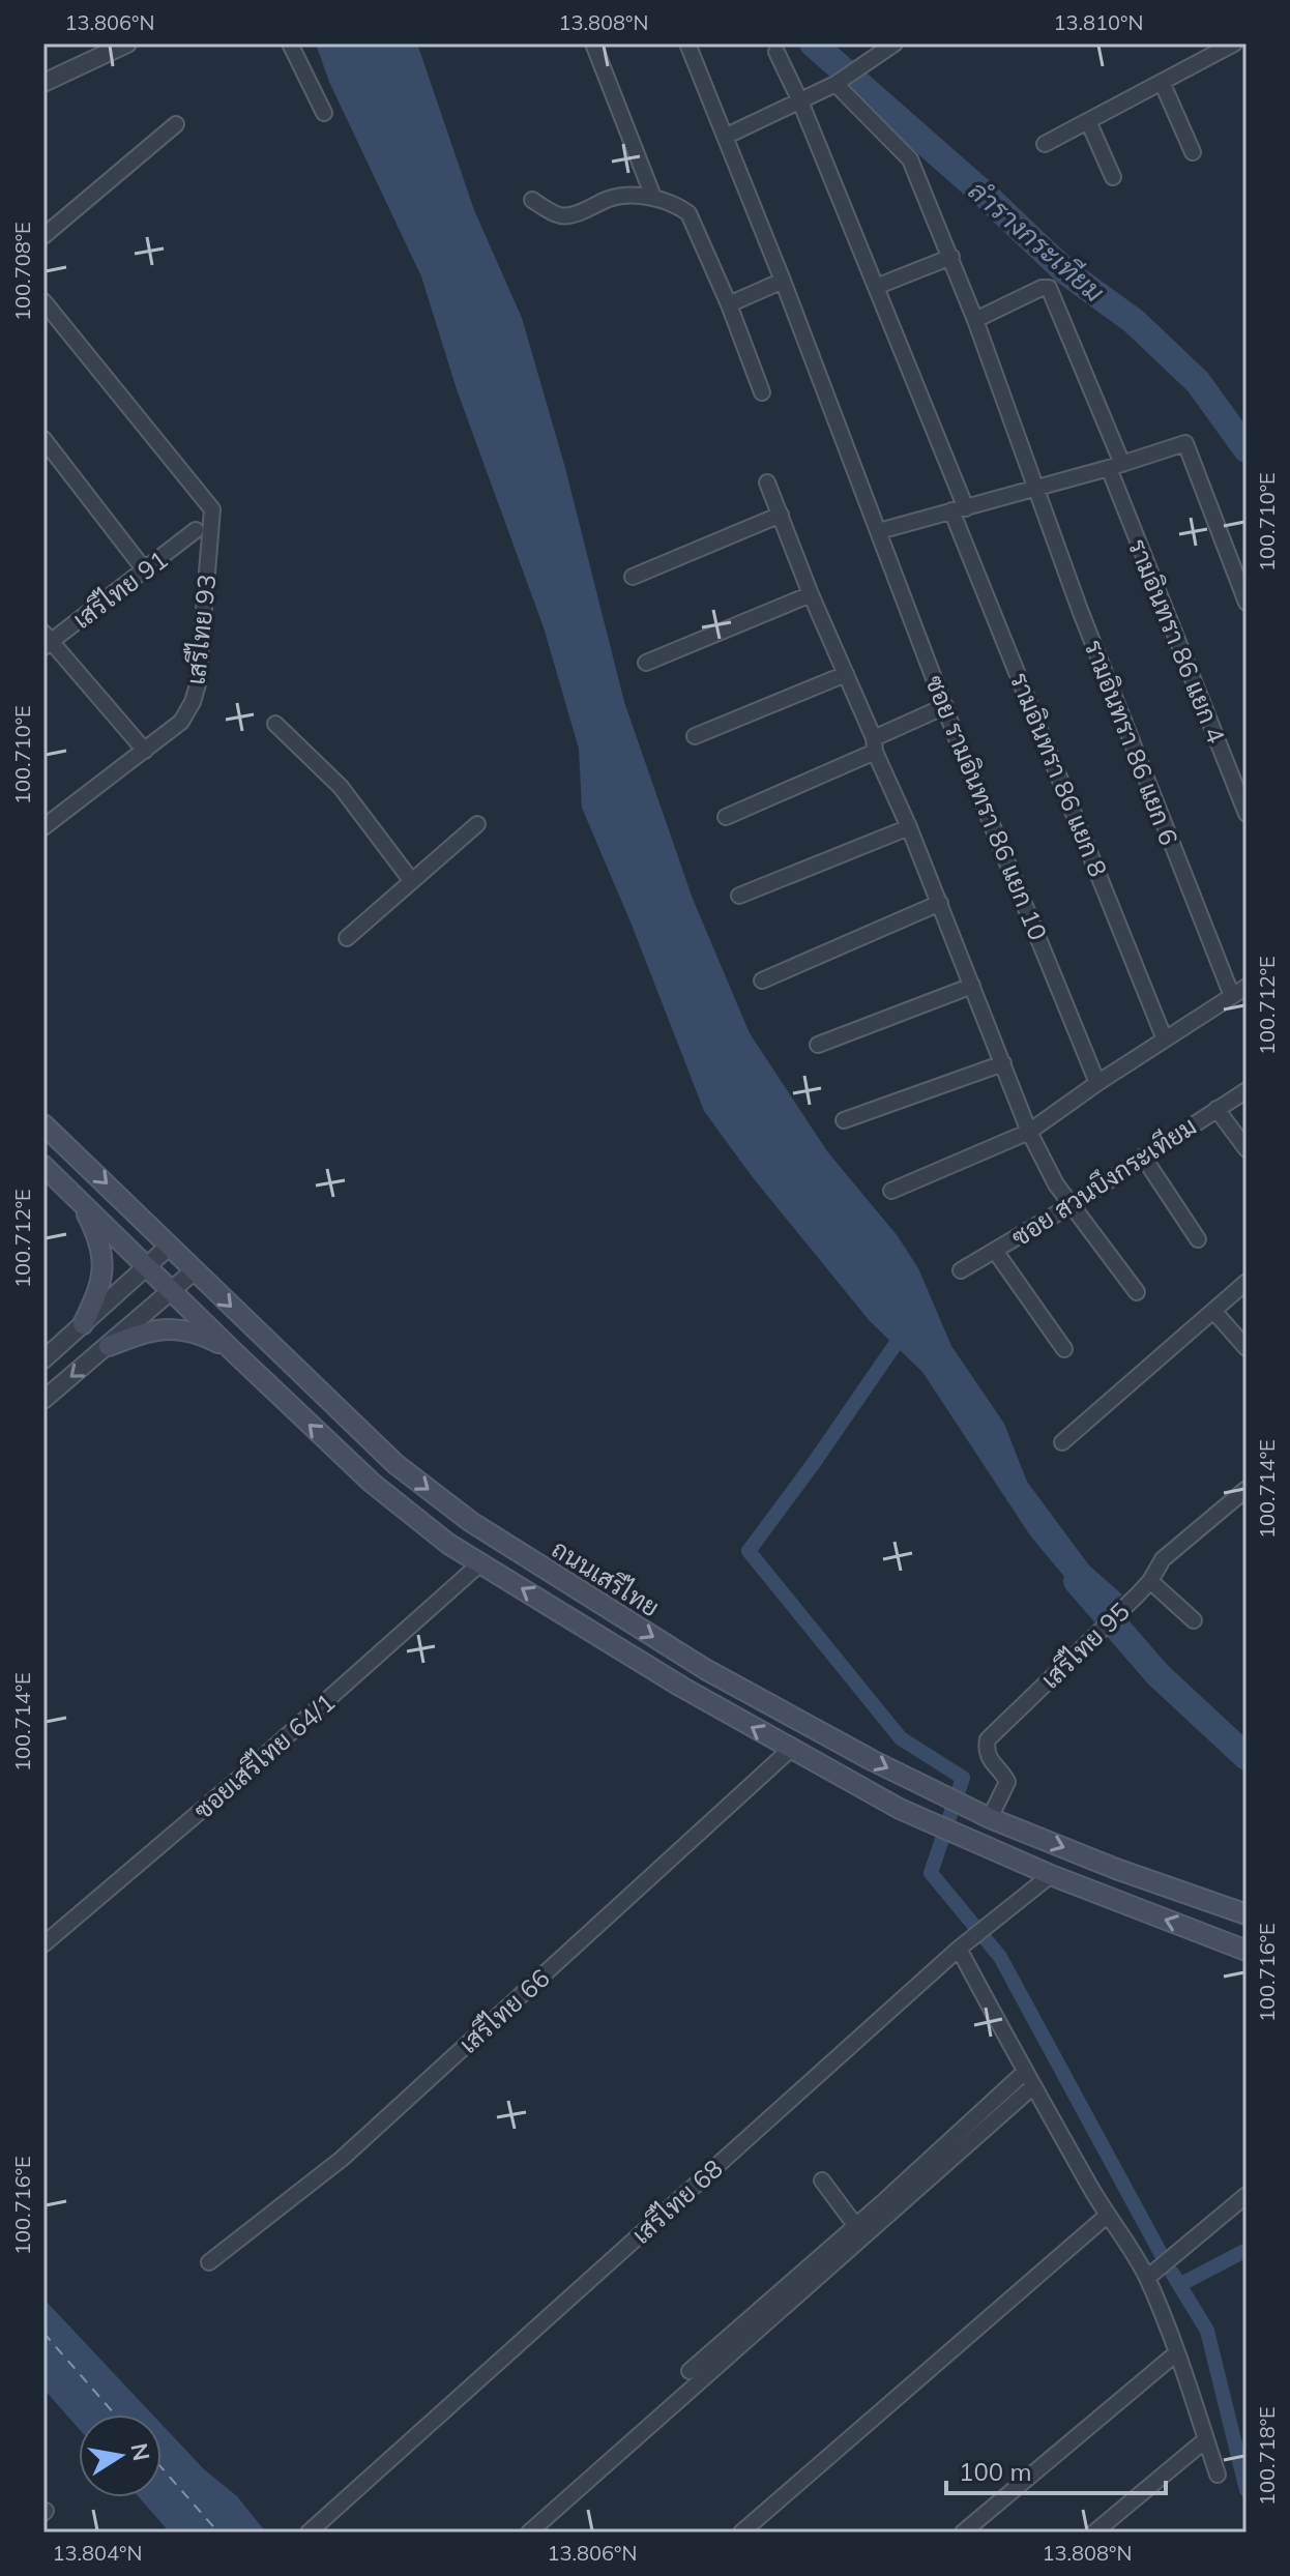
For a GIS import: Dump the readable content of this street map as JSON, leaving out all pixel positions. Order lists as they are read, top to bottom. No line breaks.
{"streets":{"main road":["ถนนเสรีไทย"],"street":["เสรีไทย 91","เสรีไทย 93","รามอินทรา 86 แยก 4","รามอินทรา 86 แยก 6","รามอินทรา 86 แยก 8","ซอย รามอินทรา 86 แยก 10","ซอย สวนบึงกระเทียม","เสรีไทย 95","ซอยเสรีไทย 64/1","เสรีไทย 66","เสรีไทย 68"]},"crossings":[["รามอินทรา 86 แยก 4","รามอินทรา 86 แยก 6"],["ถนนเสรีไทย","เสรีไทย 95"]],"water":["ลำรางกระเทียม"],"scale_bar":"100 m","north":"right","coordinates":["13.806°N","13.808°N","13.810°N","100.708°E","100.710°E","100.712°E","100.714°E","100.716°E","100.718°E","13.804°N"]}
